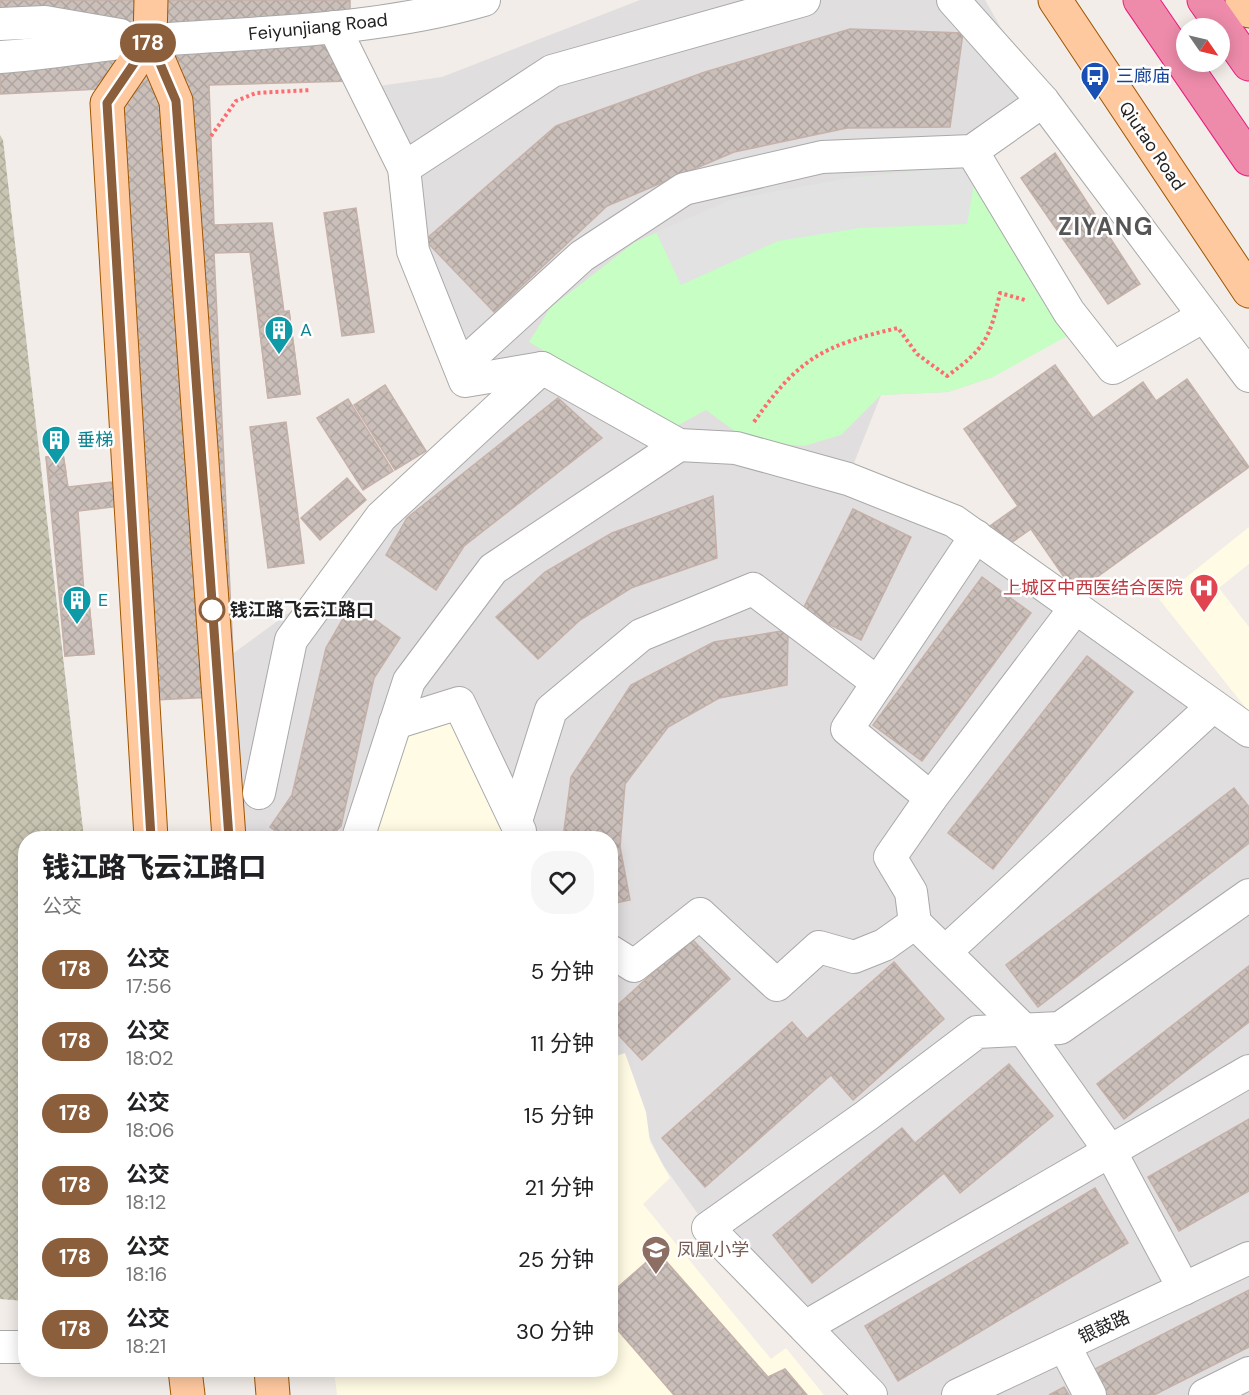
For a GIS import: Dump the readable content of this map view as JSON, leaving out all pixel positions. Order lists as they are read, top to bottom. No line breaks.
{"streets":{"main road":["Qiutao Road"],"street":["Feiyunjiang Road","银鼓路"]},"districts":["ZIYANG"],"places":{"bus stop":["三廊庙"],"building":["A","垂梯","E"],"other":["钱江路飞云江路口"],"hospital":["上城区中西医结合医院"],"school or university":["凤凰小学"]},"lines":["bus line 178"],"north":"bottom right","page":{"on_map":"178","heading":["钱江路飞云江路口","公交"],"list":[{"mark":"178","name":"公交","note":"17:56","value":"5 分钟"},{"mark":"178","name":"公交","note":"18:02","value":"11 分钟"},{"mark":"178","name":"公交","note":"18:06","value":"15 分钟"},{"mark":"178","name":"公交","note":"18:12","value":"21 分钟"},{"mark":"178","name":"公交","note":"18:16","value":"25 分钟"},{"mark":"178","name":"公交","note":"18:21","value":"30 分钟"}]}}
